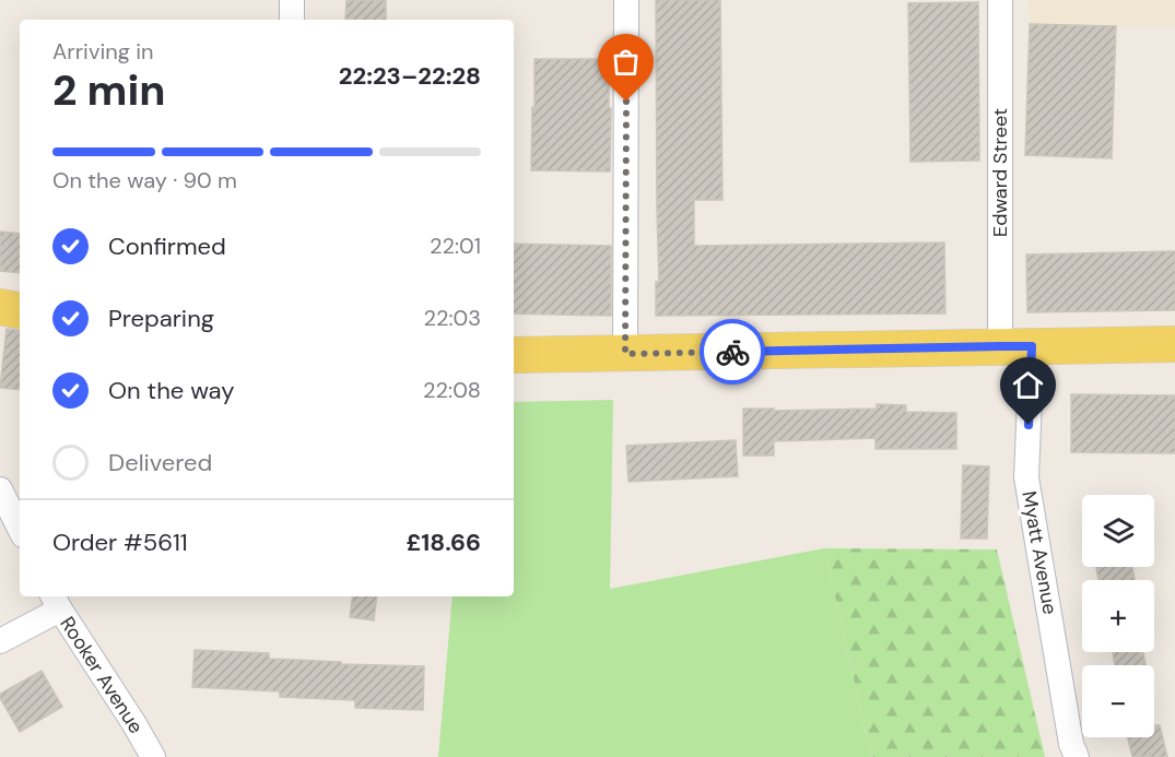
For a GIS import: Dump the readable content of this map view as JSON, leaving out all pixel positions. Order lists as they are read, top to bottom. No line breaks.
{"streets":{"street":["Edward Street","Myatt Avenue","Rooker Avenue"]},"crossings":[["Edward Street","Myatt Avenue"]],"page":{"heading":["2 min","Arriving in","22:23–22:28"],"panel":["Order #5611","£18.66"],"bar":"On the way · 90 m","list":[["Confirmed","22:01"],["Preparing","22:03"],["On the way","22:08"],"Delivered"],"map_buttons":["+","−"]}}
